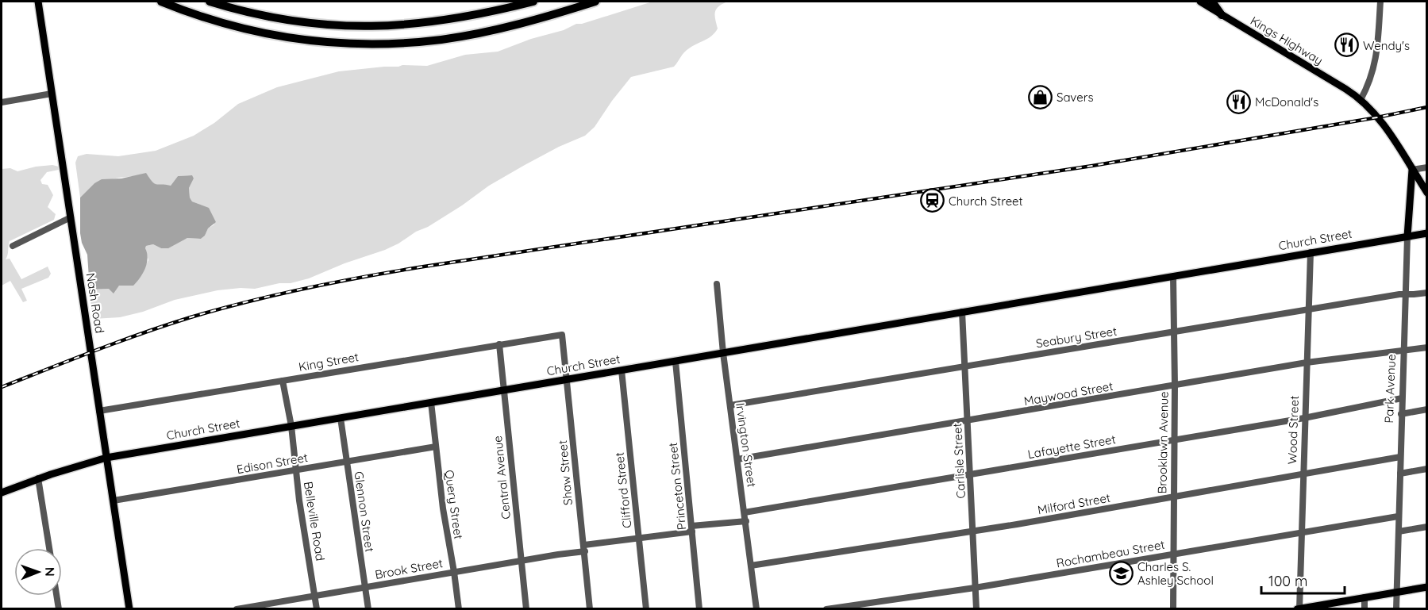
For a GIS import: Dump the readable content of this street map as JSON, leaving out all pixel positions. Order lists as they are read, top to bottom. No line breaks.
{"streets":{"main road":["Kings Highway","Church Street","Nash Road","Park Avenue"],"street":["Seabury Street","King Street","Maywood Street","Wood Street","Brooklawn Avenue","Irvington Street","Lafayette Street","Carlisle Street","Edison Street","Shaw Street","Central Avenue","Princeton Street","Clifford Street","Milford Street","Query Street","Glennon Street","Belleville Road","Rochambeau Street","Brook Street"]},"crossings":[["Kings Highway","Park Avenue"],["Church Street","Nash Road"],["Church Street","Park Avenue"],["Church Street","Wood Street"],["Church Street","Brooklawn Avenue"],["Church Street","Irvington Street"],["Church Street","Carlisle Street"],["Church Street","Shaw Street"],["Church Street","Central Avenue"],["Church Street","Princeton Street"],["Church Street","Clifford Street"],["Church Street","Query Street"],["Church Street","Glennon Street"],["Church Street","Belleville Road"],["Nash Road","King Street"],["Nash Road","Edison Street"],["Seabury Street","Park Avenue"],["Seabury Street","Wood Street"],["Seabury Street","Brooklawn Avenue"],["Seabury Street","Irvington Street"],["Seabury Street","Carlisle Street"],["King Street","Shaw Street"],["King Street","Central Avenue"],["King Street","Belleville Road"],["Park Avenue","Maywood Street"],["Park Avenue","Lafayette Street"],["Park Avenue","Milford Street"],["Park Avenue","Rochambeau Street"],["Maywood Street","Wood Street"],["Maywood Street","Brooklawn Avenue"],["Maywood Street","Irvington Street"],["Maywood Street","Carlisle Street"],["Wood Street","Lafayette Street"],["Wood Street","Milford Street"],["Wood Street","Rochambeau Street"],["Brooklawn Avenue","Lafayette Street"],["Brooklawn Avenue","Milford Street"],["Brooklawn Avenue","Rochambeau Street"],["Irvington Street","Lafayette Street"],["Irvington Street","Milford Street"],["Irvington Street","Brook Street"],["Lafayette Street","Carlisle Street"],["Carlisle Street","Milford Street"],["Carlisle Street","Rochambeau Street"],["Edison Street","Query Street"],["Edison Street","Glennon Street"],["Edison Street","Belleville Road"],["Shaw Street","Brook Street"],["Central Avenue","Brook Street"],["Princeton Street","Brook Street"],["Clifford Street","Brook Street"],["Query Street","Brook Street"],["Glennon Street","Brook Street"],["Belleville Road","Brook Street"]],"places":{"restaurant":["Wendy's","McDonald's"],"shop":["Savers"],"station":["Church Street"],"school or university":["Charles S. Ashley School"]},"scale_bar":"100 m","north":"right"}
